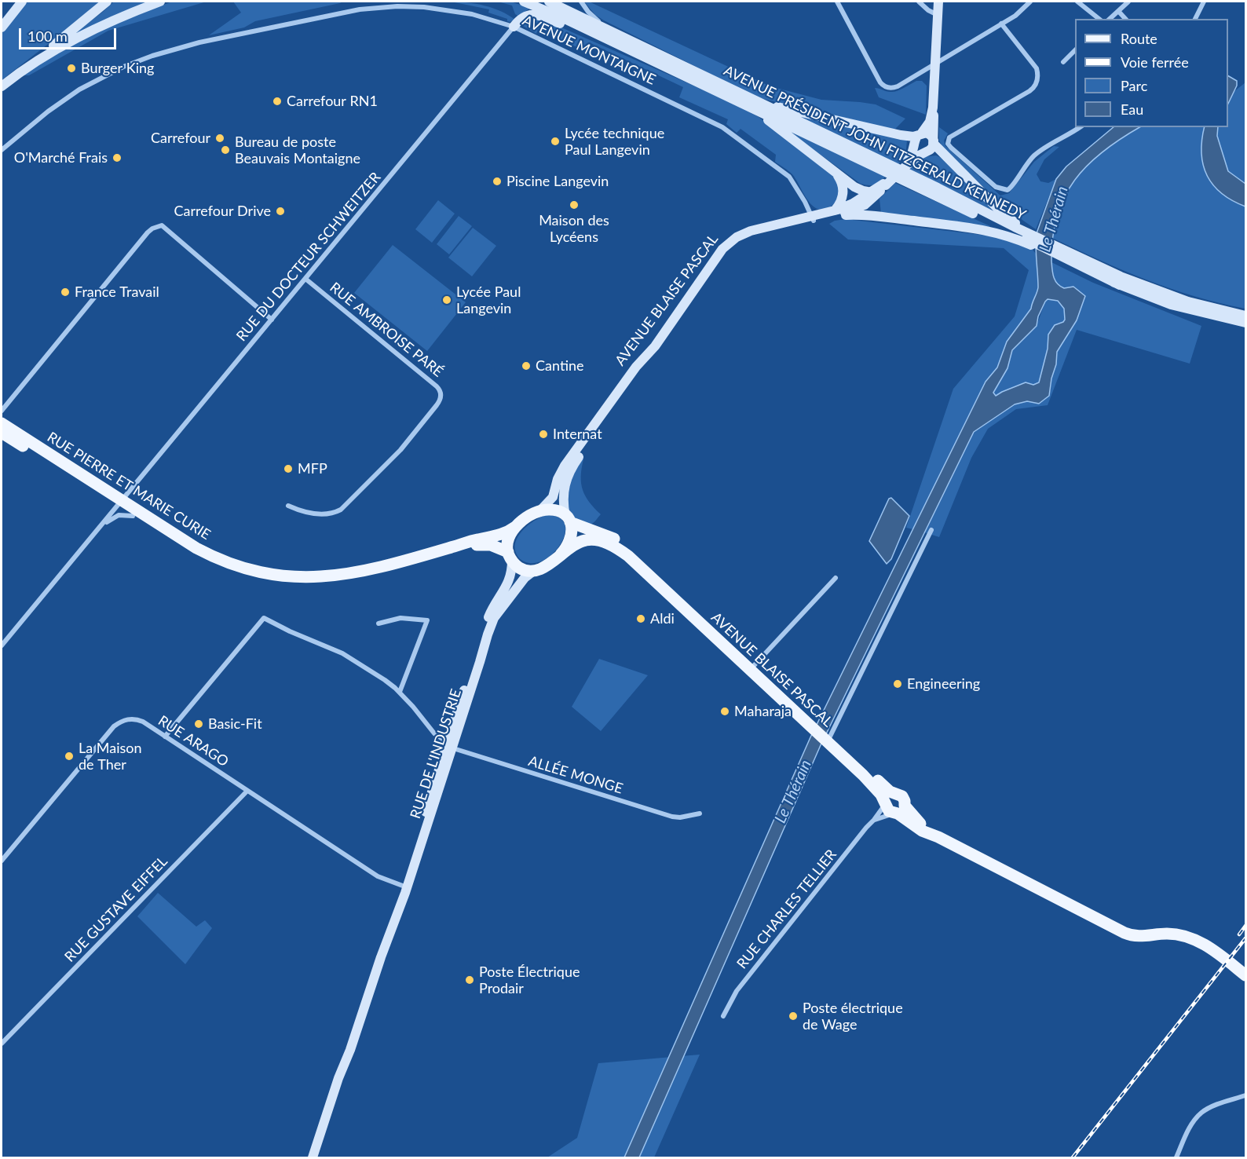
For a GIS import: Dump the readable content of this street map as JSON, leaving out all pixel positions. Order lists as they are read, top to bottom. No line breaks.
{"streets":{"main road":["AVENUE BLAISE PASCAL","RUE PIERRE ET MARIE CURIE"],"street":["AVENUE MONTAIGNE","AVENUE PRÉSIDENT JOHN FITZGERALD KENNEDY","RUE DU DOCTEUR SCHWEITZER","RUE AMBROISE PARÉ","RUE ARAGO","RUE DE L'INDUSTRIE","ALLÉE MONGE","RUE GUSTAVE EIFFEL","RUE CHARLES TELLIER"]},"crossings":[["AVENUE MONTAIGNE","RUE DU DOCTEUR SCHWEITZER"],["AVENUE MONTAIGNE","AVENUE BLAISE PASCAL"],["RUE DU DOCTEUR SCHWEITZER","RUE AMBROISE PARÉ"],["RUE DU DOCTEUR SCHWEITZER","RUE PIERRE ET MARIE CURIE"],["AVENUE BLAISE PASCAL","RUE PIERRE ET MARIE CURIE"],["AVENUE BLAISE PASCAL","RUE DE L'INDUSTRIE"],["AVENUE BLAISE PASCAL","RUE CHARLES TELLIER"],["RUE PIERRE ET MARIE CURIE","RUE DE L'INDUSTRIE"],["RUE ARAGO","RUE DE L'INDUSTRIE"],["RUE ARAGO","RUE GUSTAVE EIFFEL"],["RUE DE L'INDUSTRIE","ALLÉE MONGE"]],"water":["Le Thérain"],"places":["Burger King","Carrefour RN1","Carrefour","Lycée technique Paul Langevin","Bureau de poste Beauvais Montaigne","O'Marché Frais","Piscine Langevin","Maison des Lycéens","Carrefour Drive","France Travail","Lycée Paul Langevin","Cantine","Internat","MFP","Aldi","Engineering","Maharaja","Basic-Fit","La Maison de Ther","Poste Électrique Prodair","Poste électrique de Wage"],"legend":["Route","Voie ferrée","Parc","Eau"],"scale_bar":"100 m"}
